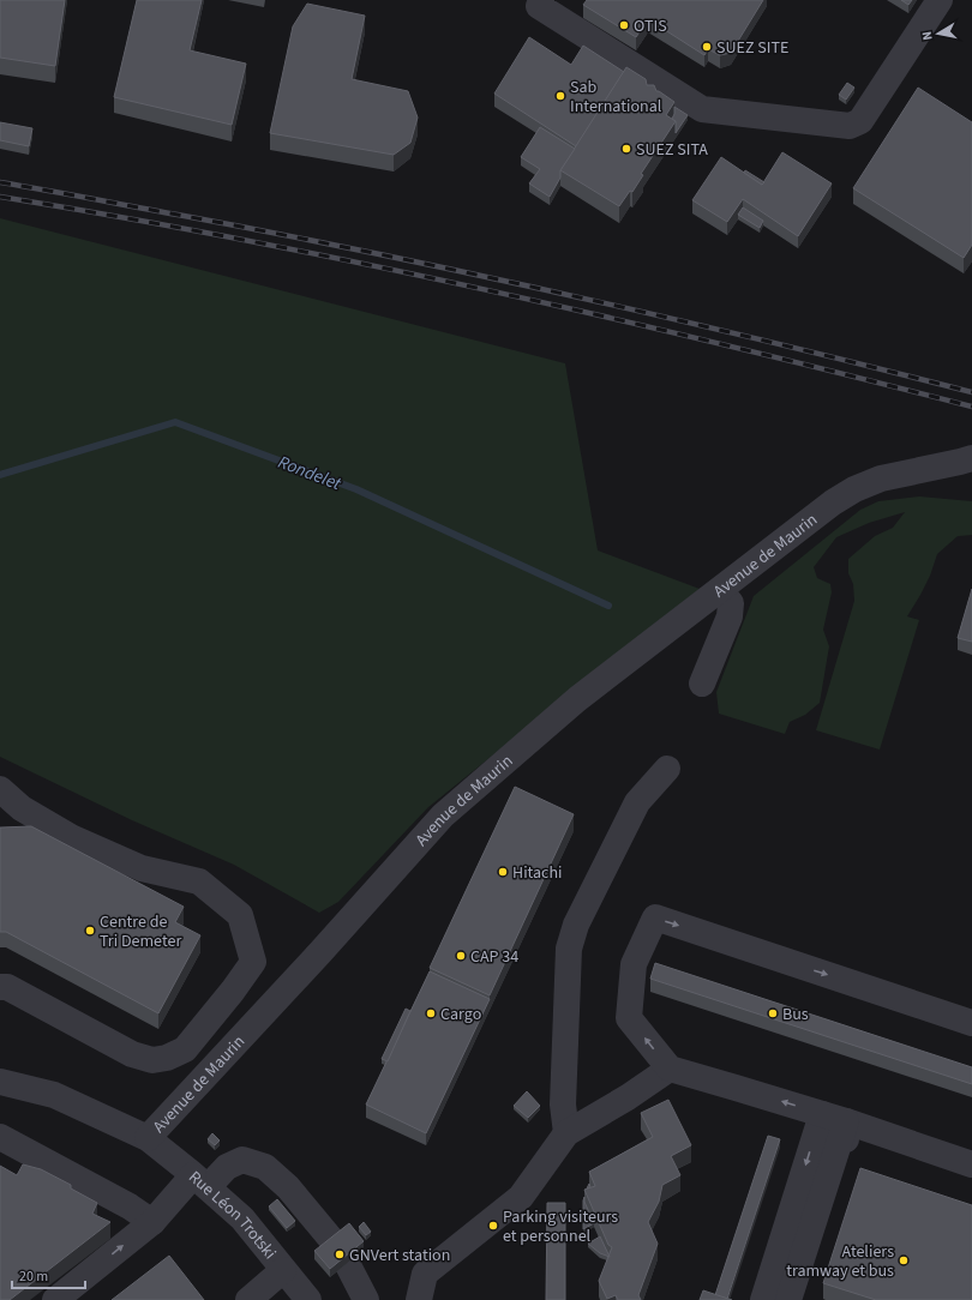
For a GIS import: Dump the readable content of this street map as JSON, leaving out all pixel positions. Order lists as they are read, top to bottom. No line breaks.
{"streets":{"street":["Avenue de Maurin","Rue Léon Trotski"]},"crossings":[["Avenue de Maurin","Rue Léon Trotski"]],"water":["Rondelet"],"places":["OTIS","SUEZ SITE","Sab International","SUEZ SITA","Hitachi","Centre de Tri Demeter","CAP 34","Cargo","Bus","Parking visiteurs et personnel","GNVert station","Ateliers tramway et bus"],"scale_bar":"20 m","north":"left"}
